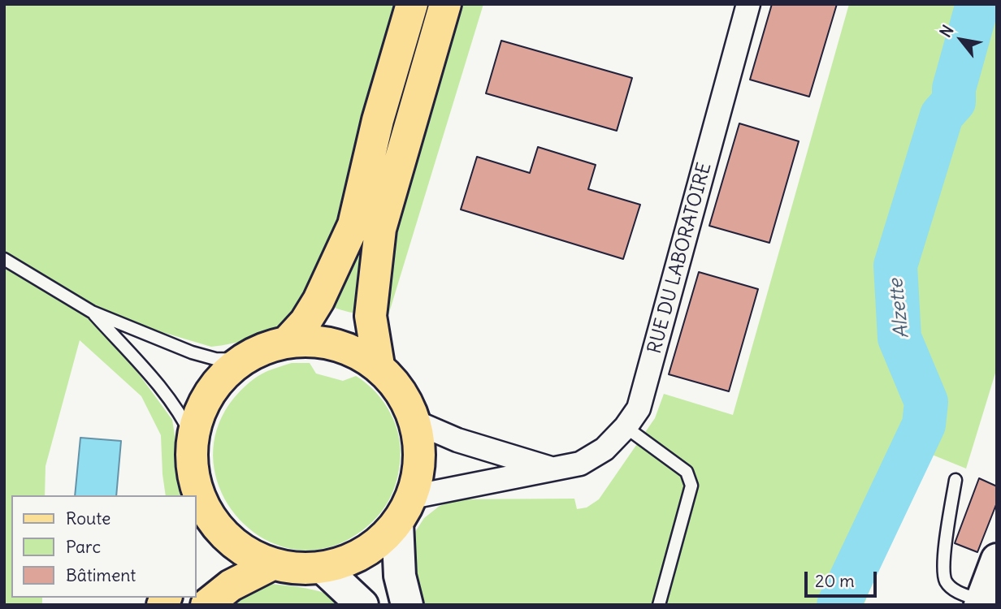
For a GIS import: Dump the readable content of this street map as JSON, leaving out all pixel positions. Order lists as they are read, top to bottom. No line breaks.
{"streets":{"street":["RUE DU LABORATOIRE"]},"water":["Alzette"],"legend":["Route","Parc","Bâtiment"],"scale_bar":"20 m","north":"top left"}
